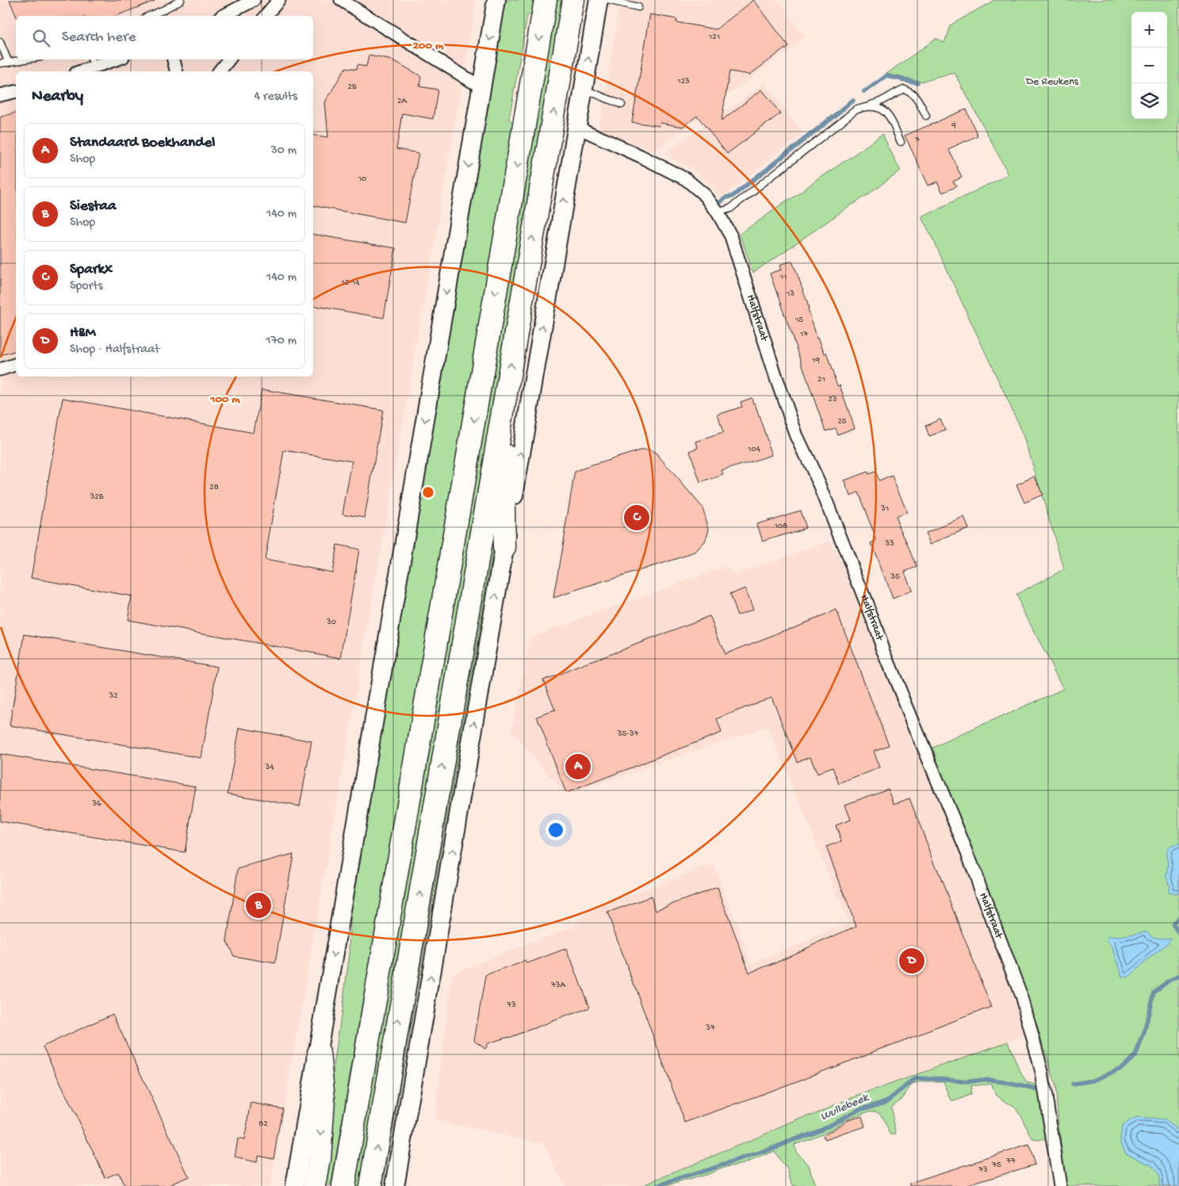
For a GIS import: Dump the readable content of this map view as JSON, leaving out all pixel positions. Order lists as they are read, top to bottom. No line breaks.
{"streets":{"street":["Halfstraat"]},"water":["Wullebeek"],"parks":["De Reukens"],"house_numbers":["121","123","2B","2A","9","7","10","11","12-14","13","15","17","19","21","23","25","104","28","32B","31","108","33","35","30","32","35-37","34","36","73A","73","37","82","77","75","73"],"page":{"map_buttons":["+","−"],"search":"Search here","heading":["Nearby","4 results"],"list":[{"mark":"A","name":"Standaard Boekhandel","note":"Shop","value":"30 m"},{"mark":"B","name":"Siestaa","note":"Shop","value":"140 m"},{"mark":"C","name":"Sparkx","note":"Sports","value":"140 m"},{"mark":"D","name":"H&M","note":"Shop · Halfstraat","value":"170 m"}],"pins":["C","A","B","D"]},"rings":["200 m","100 m"]}
